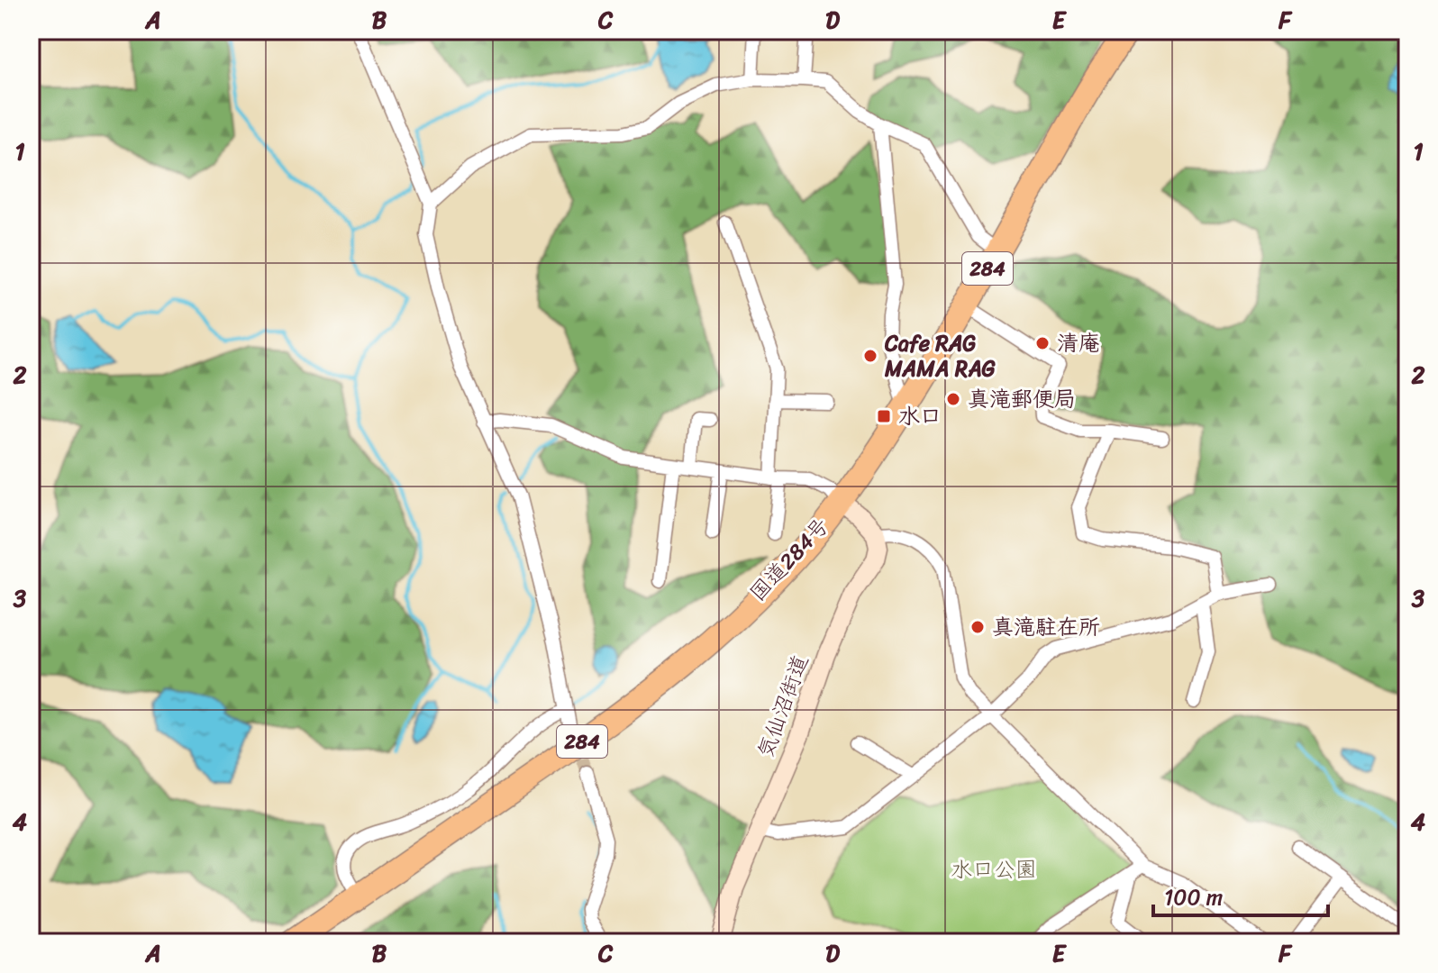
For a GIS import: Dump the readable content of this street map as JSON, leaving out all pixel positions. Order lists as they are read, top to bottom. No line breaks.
{"streets":{"highway":["284","国道284号"],"street":["気仙沼街道"]},"parks":["水口公園"],"places":{"other":["清庵","Cafe RAG MAMA RAG","真滝郵便局","真滝駐在所"],"transit":["水口"]},"scale_bar":"100 m","grid":{"columns":["A","B","C","D","E","F"],"rows":["1","2","3","4"]}}
